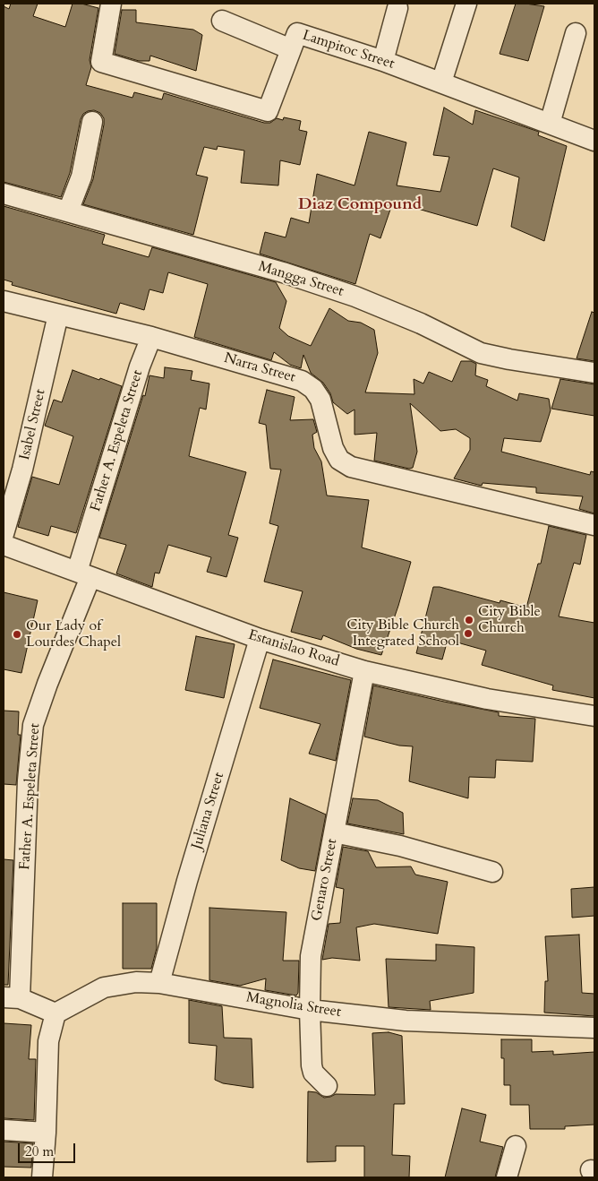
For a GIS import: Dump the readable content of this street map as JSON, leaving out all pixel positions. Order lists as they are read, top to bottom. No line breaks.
{"streets":{"street":["Lampitoc Street","Mangga Street","Narra Street","Isabel Street","Father A. Espeleta Street","Estanislao Road","Juliana Street","Genaro Street","Magnolia Street"]},"crossings":[["Narra Street","Isabel Street"],["Narra Street","Father A. Espeleta Street"],["Father A. Espeleta Street","Estanislao Road"],["Estanislao Road","Juliana Street"],["Estanislao Road","Genaro Street"],["Juliana Street","Magnolia Street"],["Genaro Street","Magnolia Street"]],"districts":["Diaz Compound"],"places":["City Bible Church","City Bible Church Integrated School","Our Lady of Lourdes Chapel"],"scale_bar":"20 m"}
